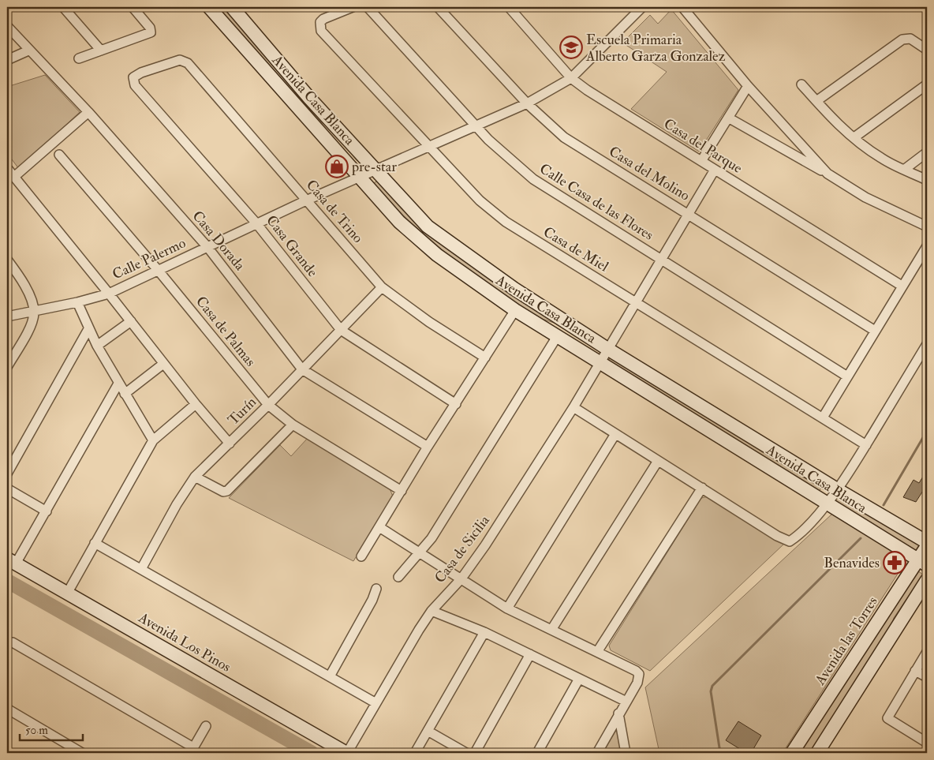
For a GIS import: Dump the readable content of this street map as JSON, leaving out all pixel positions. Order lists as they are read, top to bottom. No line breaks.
{"streets":{"street":["Avenida Casa Blanca","Casa del Parque","Casa del Molino","Calle Casa de las Flores","Casa de Trino","Casa Dorada","Casa Grande","Casa de Miel","Calle Palermo","Casa de Palmas","Turín","Casa de Sicilia","Avenida las Torres","Avenida Los Pinos"]},"crossings":[["Avenida Casa Blanca","Calle Palermo"],["Avenida Casa Blanca","Casa de Sicilia"],["Avenida Casa Blanca","Avenida las Torres"],["Casa del Parque","Calle Palermo"],["Casa del Parque","Casa de Sicilia"],["Casa del Molino","Calle Palermo"],["Casa del Molino","Casa de Sicilia"],["Calle Casa de las Flores","Calle Palermo"],["Calle Casa de las Flores","Casa de Sicilia"],["Casa de Trino","Casa Grande"],["Casa de Trino","Calle Palermo"],["Casa de Trino","Turín"],["Casa Dorada","Calle Palermo"],["Casa Dorada","Turín"],["Casa Grande","Calle Palermo"],["Casa Grande","Turín"],["Casa de Miel","Calle Palermo"],["Casa de Miel","Casa de Sicilia"],["Calle Palermo","Casa de Palmas"],["Casa de Palmas","Turín"],["Casa de Sicilia","Avenida Los Pinos"]],"places":{"school or university":["Escuela Primaria Alberto Garza Gonzalez"],"shop":["pre-star"],"pharmacy":["Benavides"]},"scale_bar":"50 m"}
